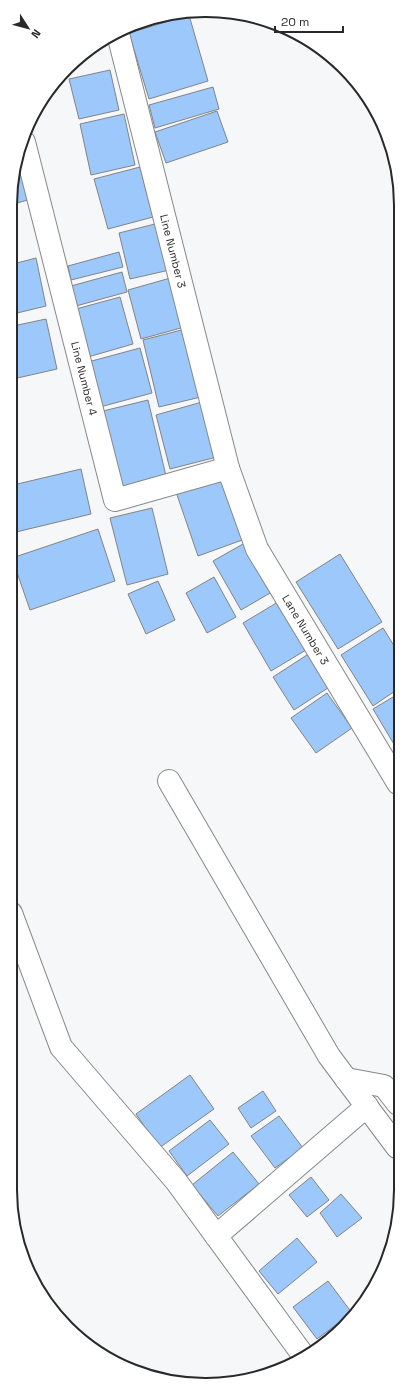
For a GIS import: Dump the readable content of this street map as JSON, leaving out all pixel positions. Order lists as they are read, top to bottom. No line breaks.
{"streets":{"street":["Line Number 3","Line Number 4","Lane Number 3"]},"crossings":[["Line Number 3","Line Number 4"],["Line Number 3","Lane Number 3"],["Line Number 4","Lane Number 3"]],"scale_bar":"20 m","north":"bottom right"}
